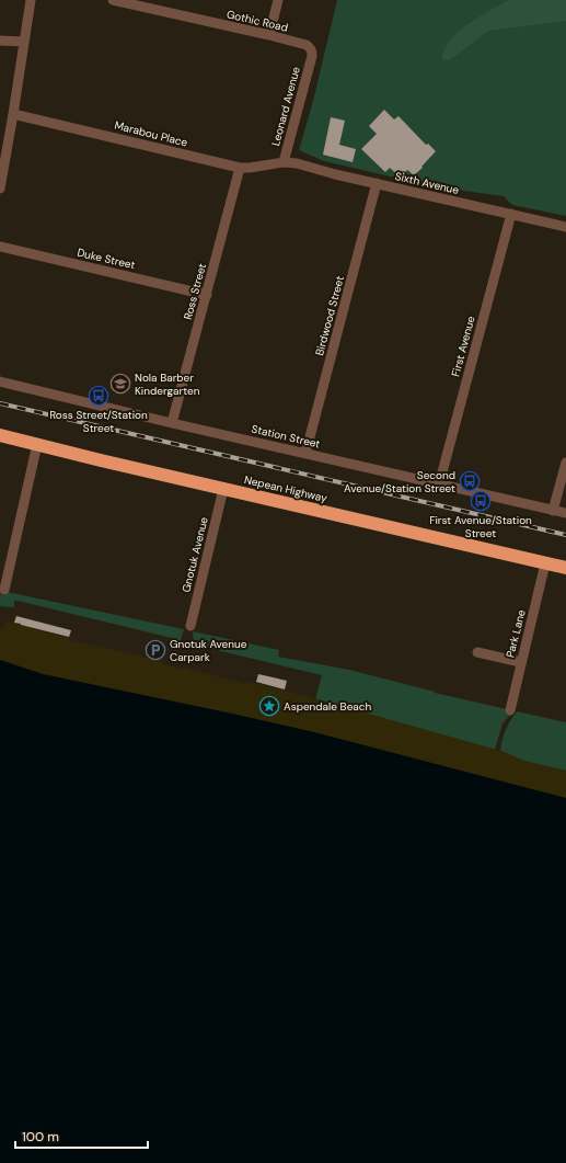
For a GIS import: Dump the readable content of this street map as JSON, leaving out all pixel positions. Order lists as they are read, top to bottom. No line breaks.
{"streets":{"highway":["Nepean Highway"],"street":["Gothic Road","Leonard Avenue","Marabou Place","Sixth Avenue","Duke Street","Ross Street","Birdwood Street","First Avenue","Station Street","Gnotuk Avenue","Park Lane"]},"crossings":[["Gothic Road","Leonard Avenue"],["Leonard Avenue","Marabou Place"],["Leonard Avenue","Sixth Avenue"],["Marabou Place","Sixth Avenue"],["Marabou Place","Ross Street"],["Sixth Avenue","Birdwood Street"],["Sixth Avenue","First Avenue"],["Duke Street","Ross Street"],["Ross Street","Station Street"],["Birdwood Street","Station Street"],["First Avenue","Station Street"],["Nepean Highway","Gnotuk Avenue"],["Nepean Highway","Park Lane"]],"places":{"school or university":["Nola Barber Kindergarten"],"bus stop":["Ross Street/Station Street","Second Avenue/Station Street","First Avenue/Station Street"],"parking":["Gnotuk Avenue Carpark"],"place":["Aspendale Beach"]},"scale_bar":"100 m"}
